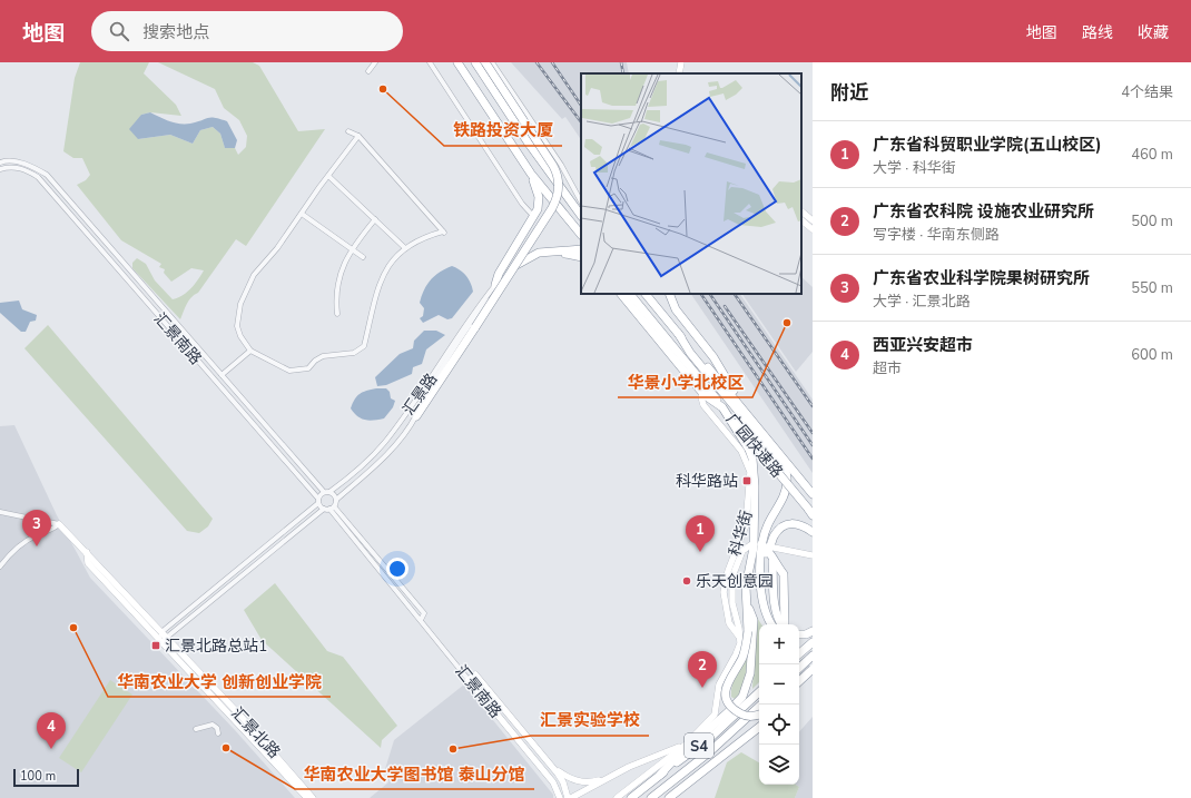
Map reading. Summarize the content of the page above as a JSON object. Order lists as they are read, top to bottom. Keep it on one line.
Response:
{"streets":{"highway":["广园快速路","S4"],"street":["汇景南路","汇景路","科华街","汇景北路"]},"crossings":[["汇景南路","汇景路"]],"places":{"other":["铁路投资大厦","华景小学北校区","乐天创意园","华南农业大学 创新创业学院","华南农业大学图书馆 泰山分馆","汇景实验学校"],"transit":["科华路站","汇景北路总站1"]},"scale_bar":"100 m","page":{"header":"地图","search":"搜索地点","nav":["地图","路线","收藏"],"heading":["附近","4个结果"],"list":[{"mark":"1","name":"广东省科贸职业学院(五山校区)","note":"大学 · 科华街","value":"460 m"},{"mark":"2","name":"广东省农科院 设施农业研究所","note":"写字楼 · 华南东侧路","value":"500 m"},{"mark":"3","name":"广东省农业科学院果树研究所","note":"大学 · 汇景北路","value":"550 m"},{"mark":"4","name":"西亚兴安超市","note":"超市","value":"600 m"}],"pins":["3","1","2","4"],"map_buttons":["+","−"],"scale":"100 m"}}
